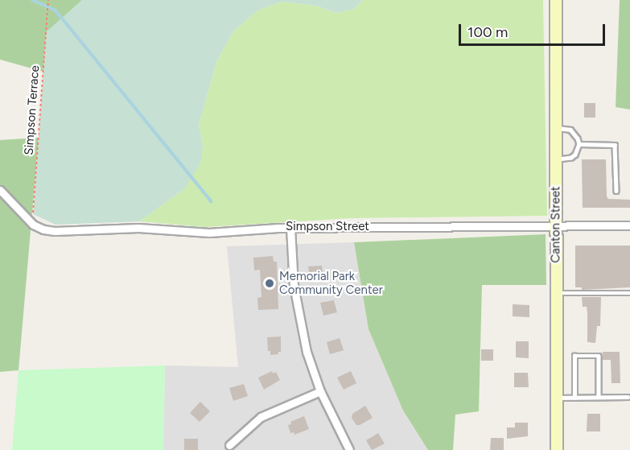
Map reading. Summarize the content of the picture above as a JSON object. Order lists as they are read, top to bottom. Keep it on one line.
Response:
{"streets":{"main road":["Canton Street"],"street":["Simpson Street"],"path":["Simpson Terrace"]},"crossings":[["Simpson Terrace","Simpson Street"],["Canton Street","Simpson Street"]],"places":["Memorial Park Community Center"],"scale_bar":"100 m"}
